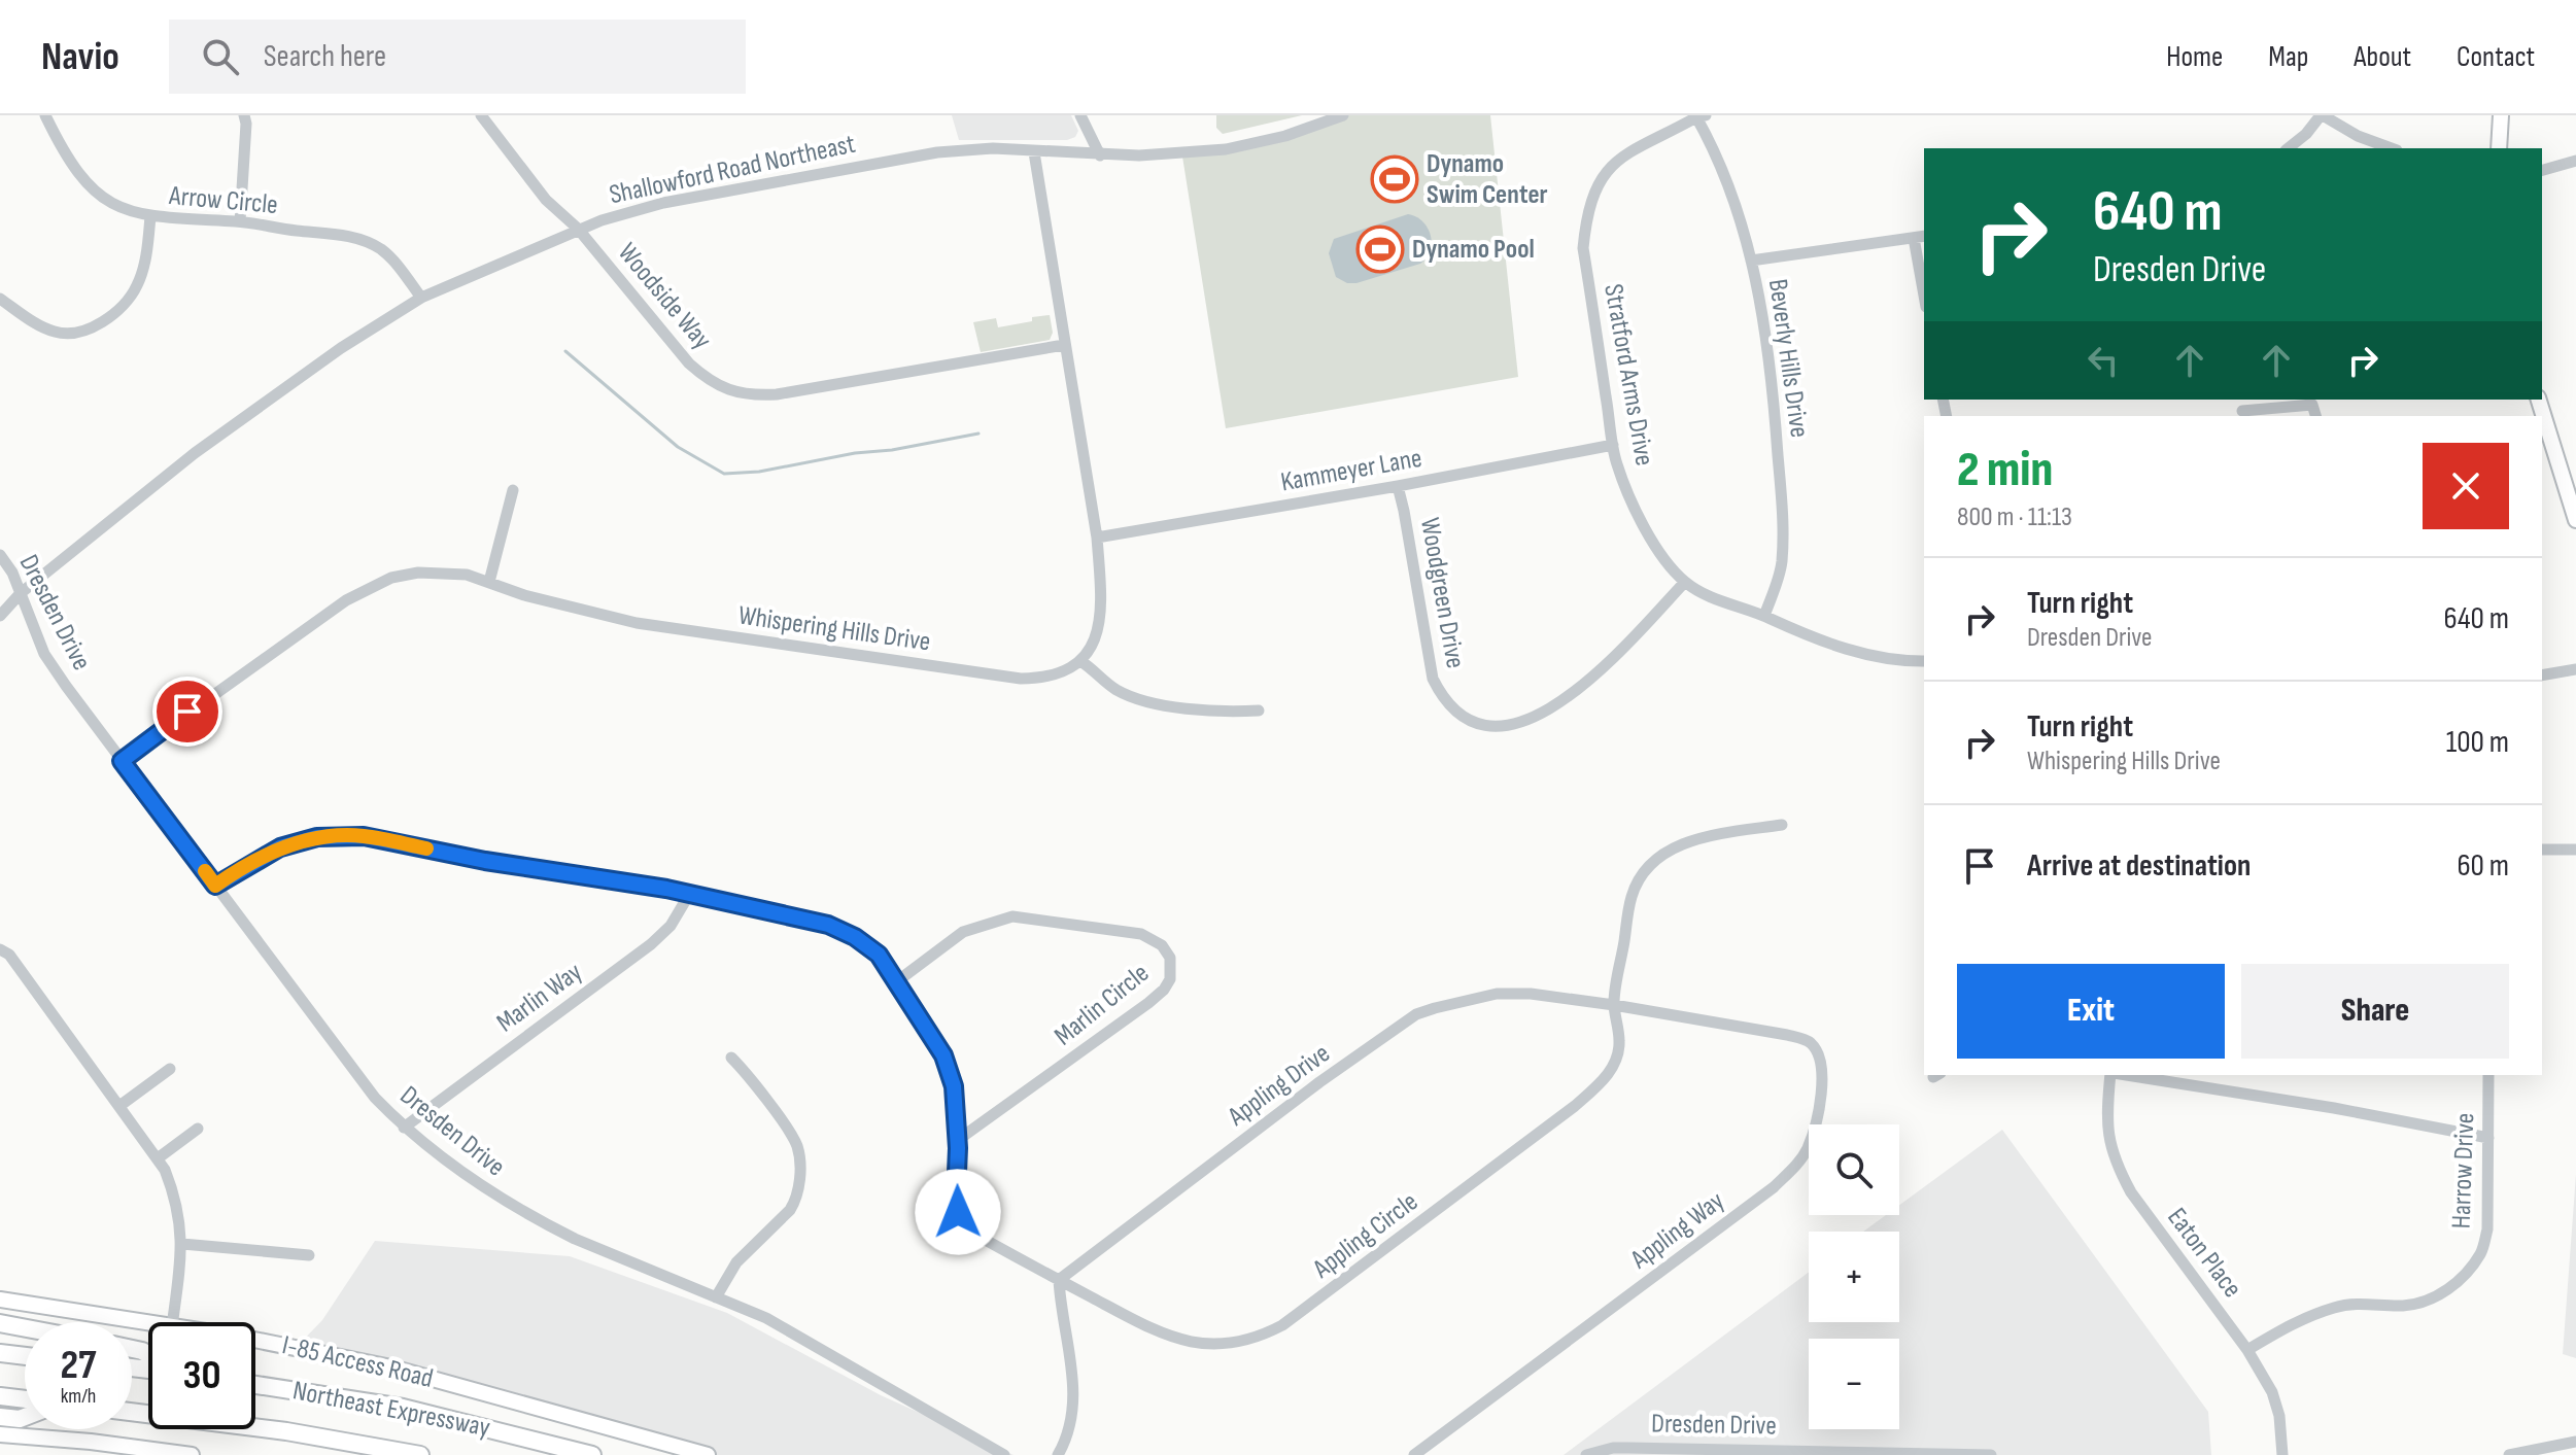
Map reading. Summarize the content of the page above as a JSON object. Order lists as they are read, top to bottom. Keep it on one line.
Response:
{"streets":{"highway":["Northeast Expressway"],"main road":["I-85 Access Road"],"street":["Shallowford Road Northeast","Arrow Circle","Woodside Way","Beverly Hills Drive","Stratford Arms Drive","Kammeyer Lane","Woodgreen Drive","Dresden Drive","Whispering Hills Drive","Marlin Way","Marlin Circle","Appling Drive","Harrow Drive","Appling Way","Appling Circle","Eaton Place"]},"crossings":[["Shallowford Road Northeast","Arrow Circle"],["Shallowford Road Northeast","Woodside Way"],["Shallowford Road Northeast","Dresden Drive"],["Beverly Hills Drive","Stratford Arms Drive"],["Stratford Arms Drive","Kammeyer Lane"],["Stratford Arms Drive","Woodgreen Drive"],["Kammeyer Lane","Woodgreen Drive"],["Dresden Drive","Whispering Hills Drive"],["Dresden Drive","Marlin Way"],["Dresden Drive","Appling Circle"],["Marlin Way","Appling Circle"],["Marlin Circle","Appling Circle"],["Appling Drive","Appling Way"],["Appling Drive","Appling Circle"],["Harrow Drive","Eaton Place"]],"places":{"sports":["Dynamo Swim Center","Dynamo Pool"]},"page":{"header":"Navio","search":"Search here","nav":["Home","Map","About","Contact"],"turn":["640 m","Dresden Drive"],"heading":["2 min","800 m · 11:13"],"list":[{"name":"Turn right","note":"Dresden Drive","value":"640 m"},{"name":"Turn right","note":"Whispering Hills Drive","value":"100 m"},{"name":"Arrive at destination","value":"60 m"}],"buttons":["Exit","Share"],"map_buttons":["+","−"],"speed":"27 km/h","limit":"30"}}
